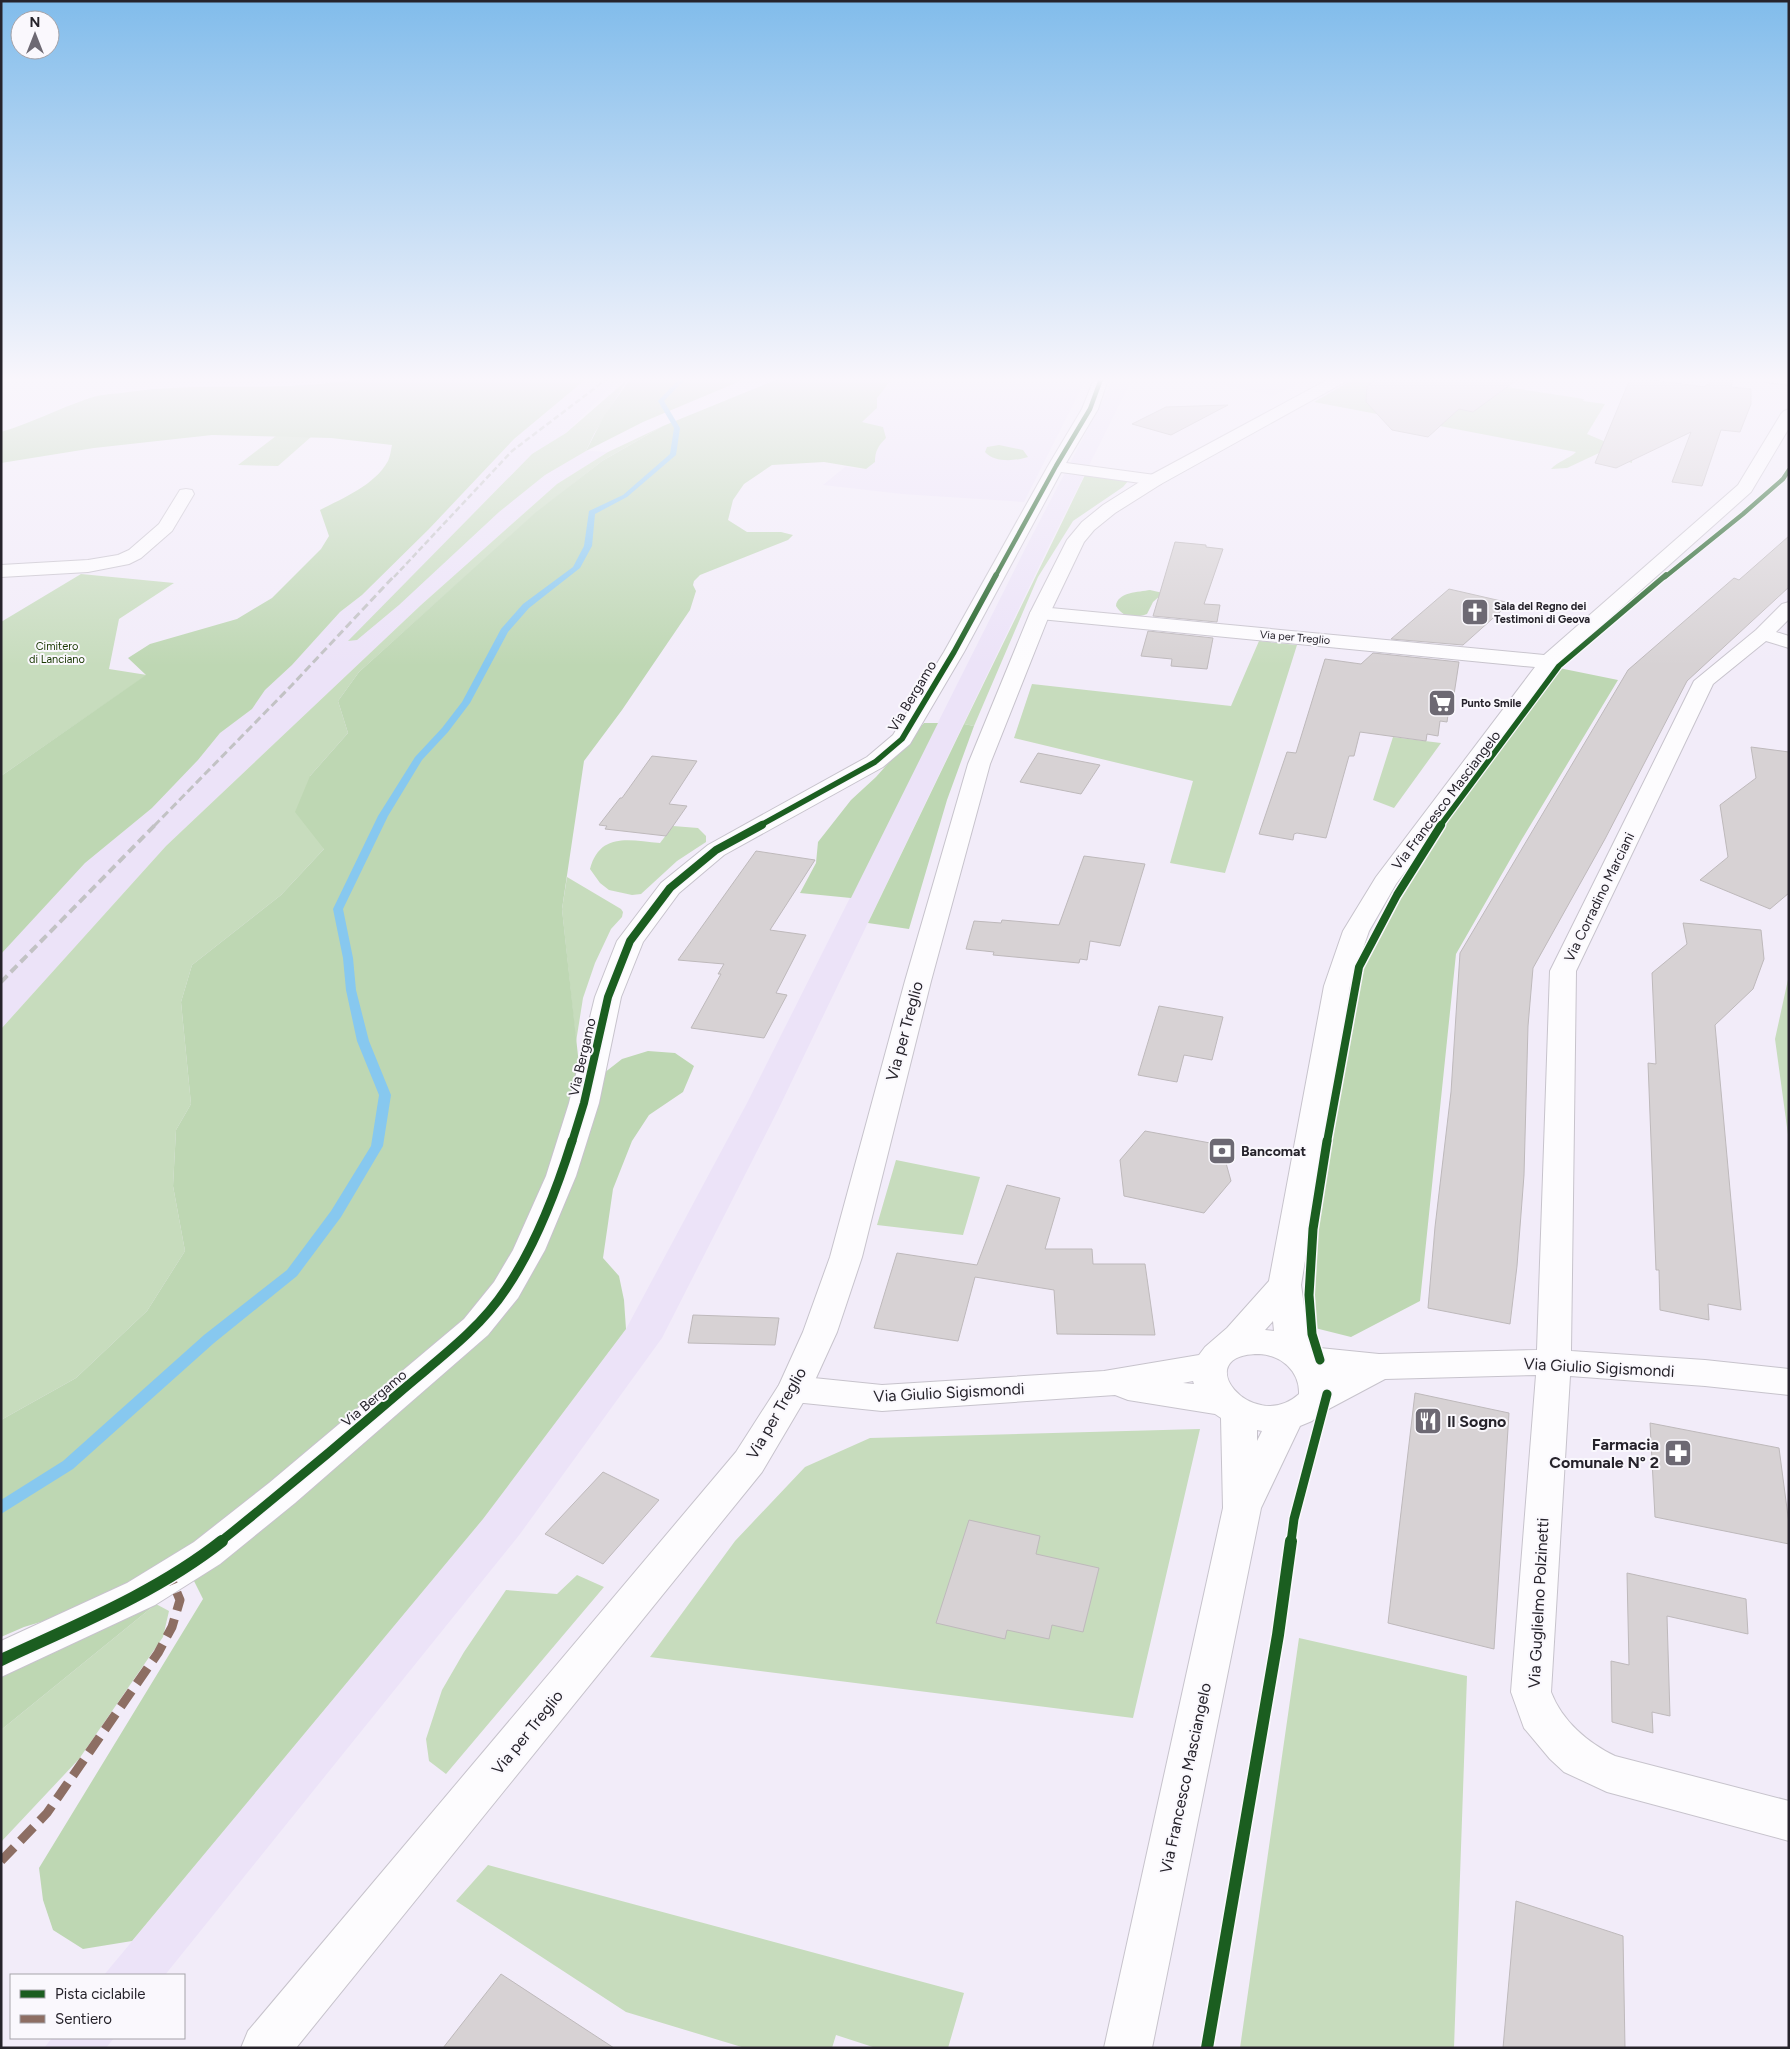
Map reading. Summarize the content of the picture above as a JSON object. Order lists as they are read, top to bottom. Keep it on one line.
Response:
{"streets":{"street":["Via per Treglio","Via Bergamo","Via Francesco Masciangelo","Via Corradino Marciani","Via Giulio Sigismondi","Via Guglielmo Polzinetti"]},"crossings":[["Via per Treglio","Via Francesco Masciangelo"],["Via per Treglio","Via Giulio Sigismondi"],["Via Francesco Masciangelo","Via Giulio Sigismondi"],["Via Corradino Marciani","Via Giulio Sigismondi"],["Via Corradino Marciani","Via Guglielmo Polzinetti"],["Via Giulio Sigismondi","Via Guglielmo Polzinetti"]],"parks":["Cimitero di Lanciano"],"places":{"church":["Sala del Regno dei Testimoni di Geova"],"supermarket":["Punto Smile"],"bank":["Bancomat"],"restaurant":["Il Sogno"],"pharmacy":["Farmacia Comunale N° 2"]},"legend":["Pista ciclabile","Sentiero"],"north":"top"}
